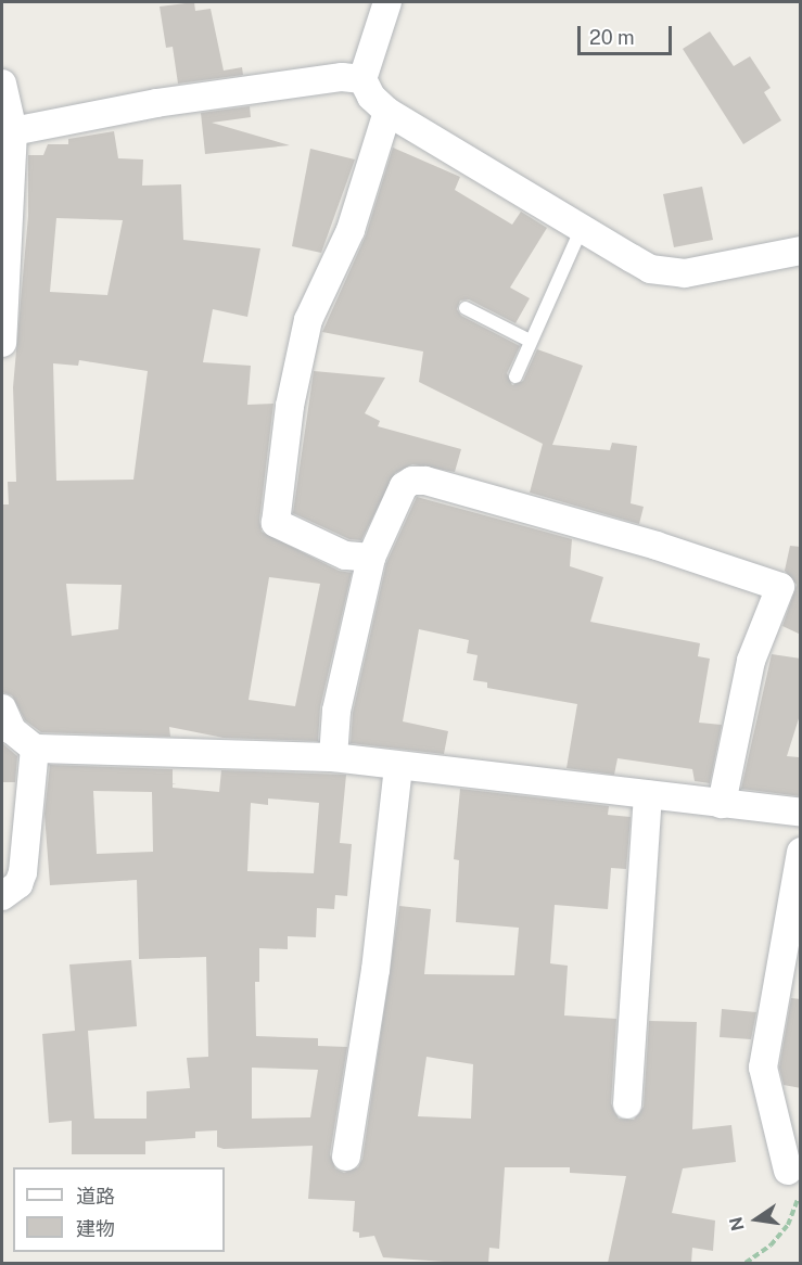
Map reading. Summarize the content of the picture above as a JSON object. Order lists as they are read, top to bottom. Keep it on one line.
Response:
{"legend":["道路","建物"],"scale_bar":"20 m","north":"left"}
